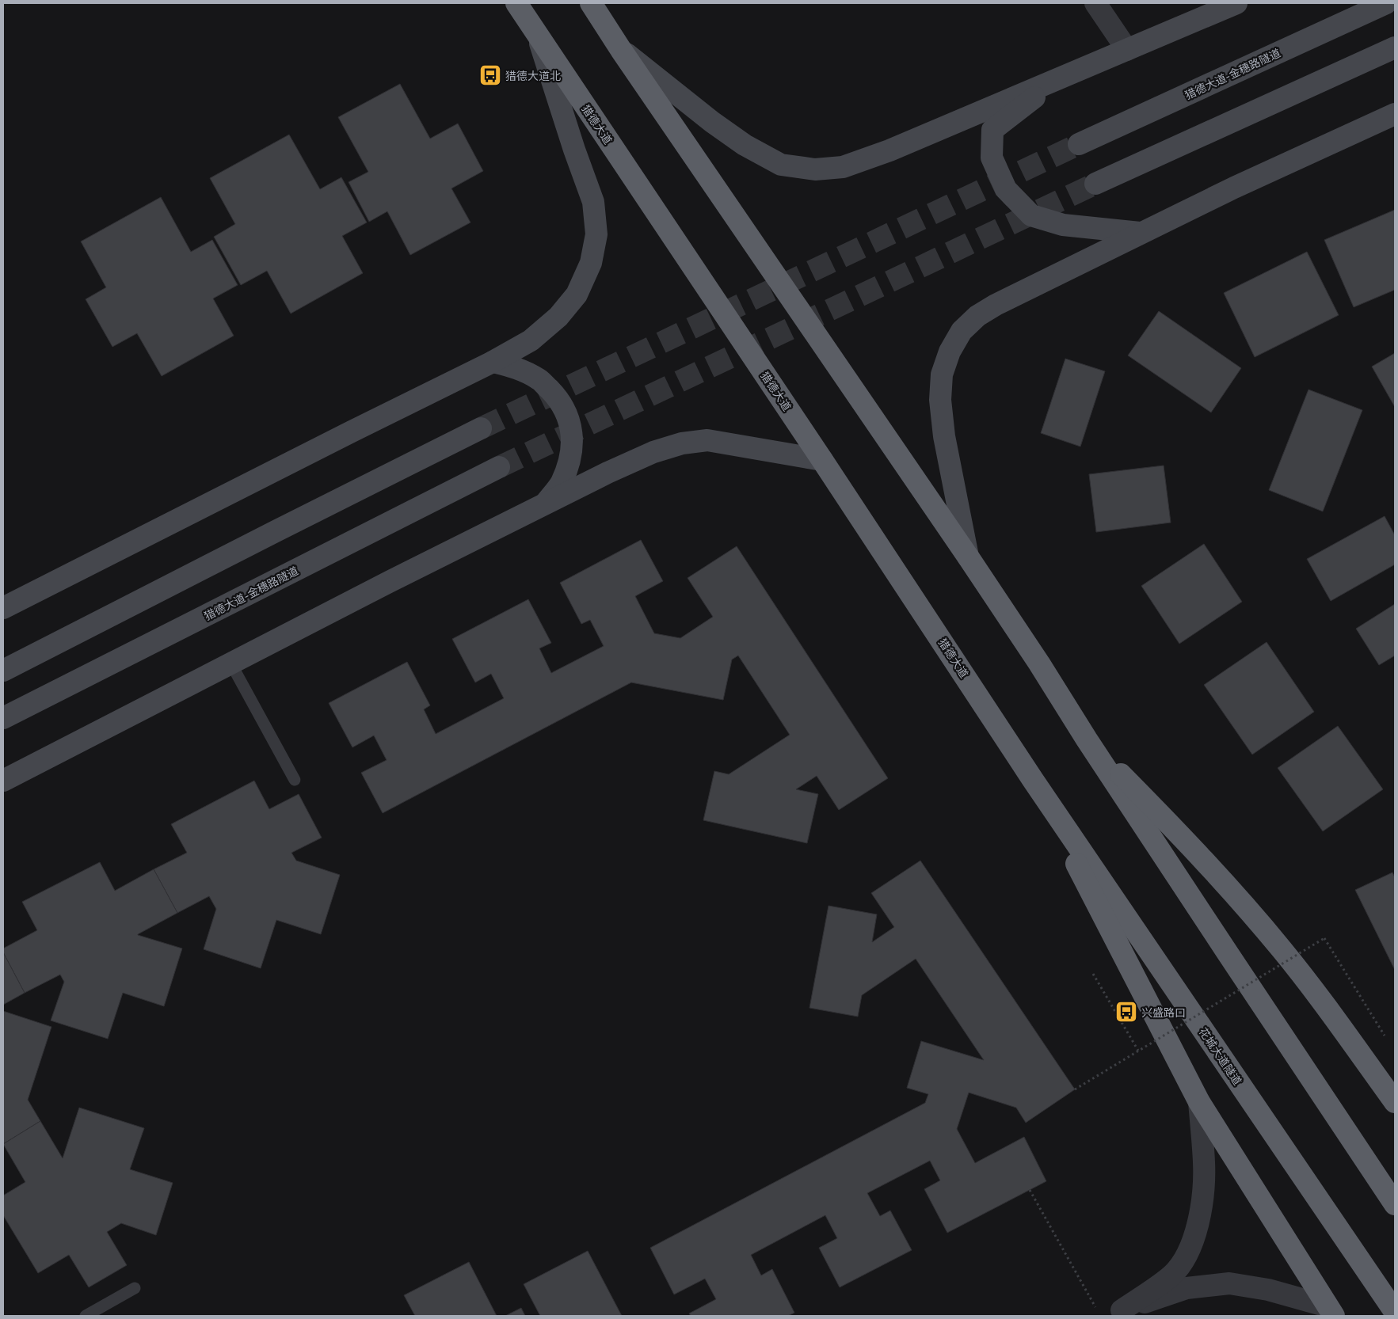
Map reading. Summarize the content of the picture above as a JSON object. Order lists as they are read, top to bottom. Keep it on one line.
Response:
{"streets":{"highway":["猎德大道","花城大道隧道"],"main road":["猎德大道-金穗路隧道"]},"crossings":[["猎德大道","花城大道隧道"]],"places":{"bus stop":["猎德大道北","兴盛路口"]}}
